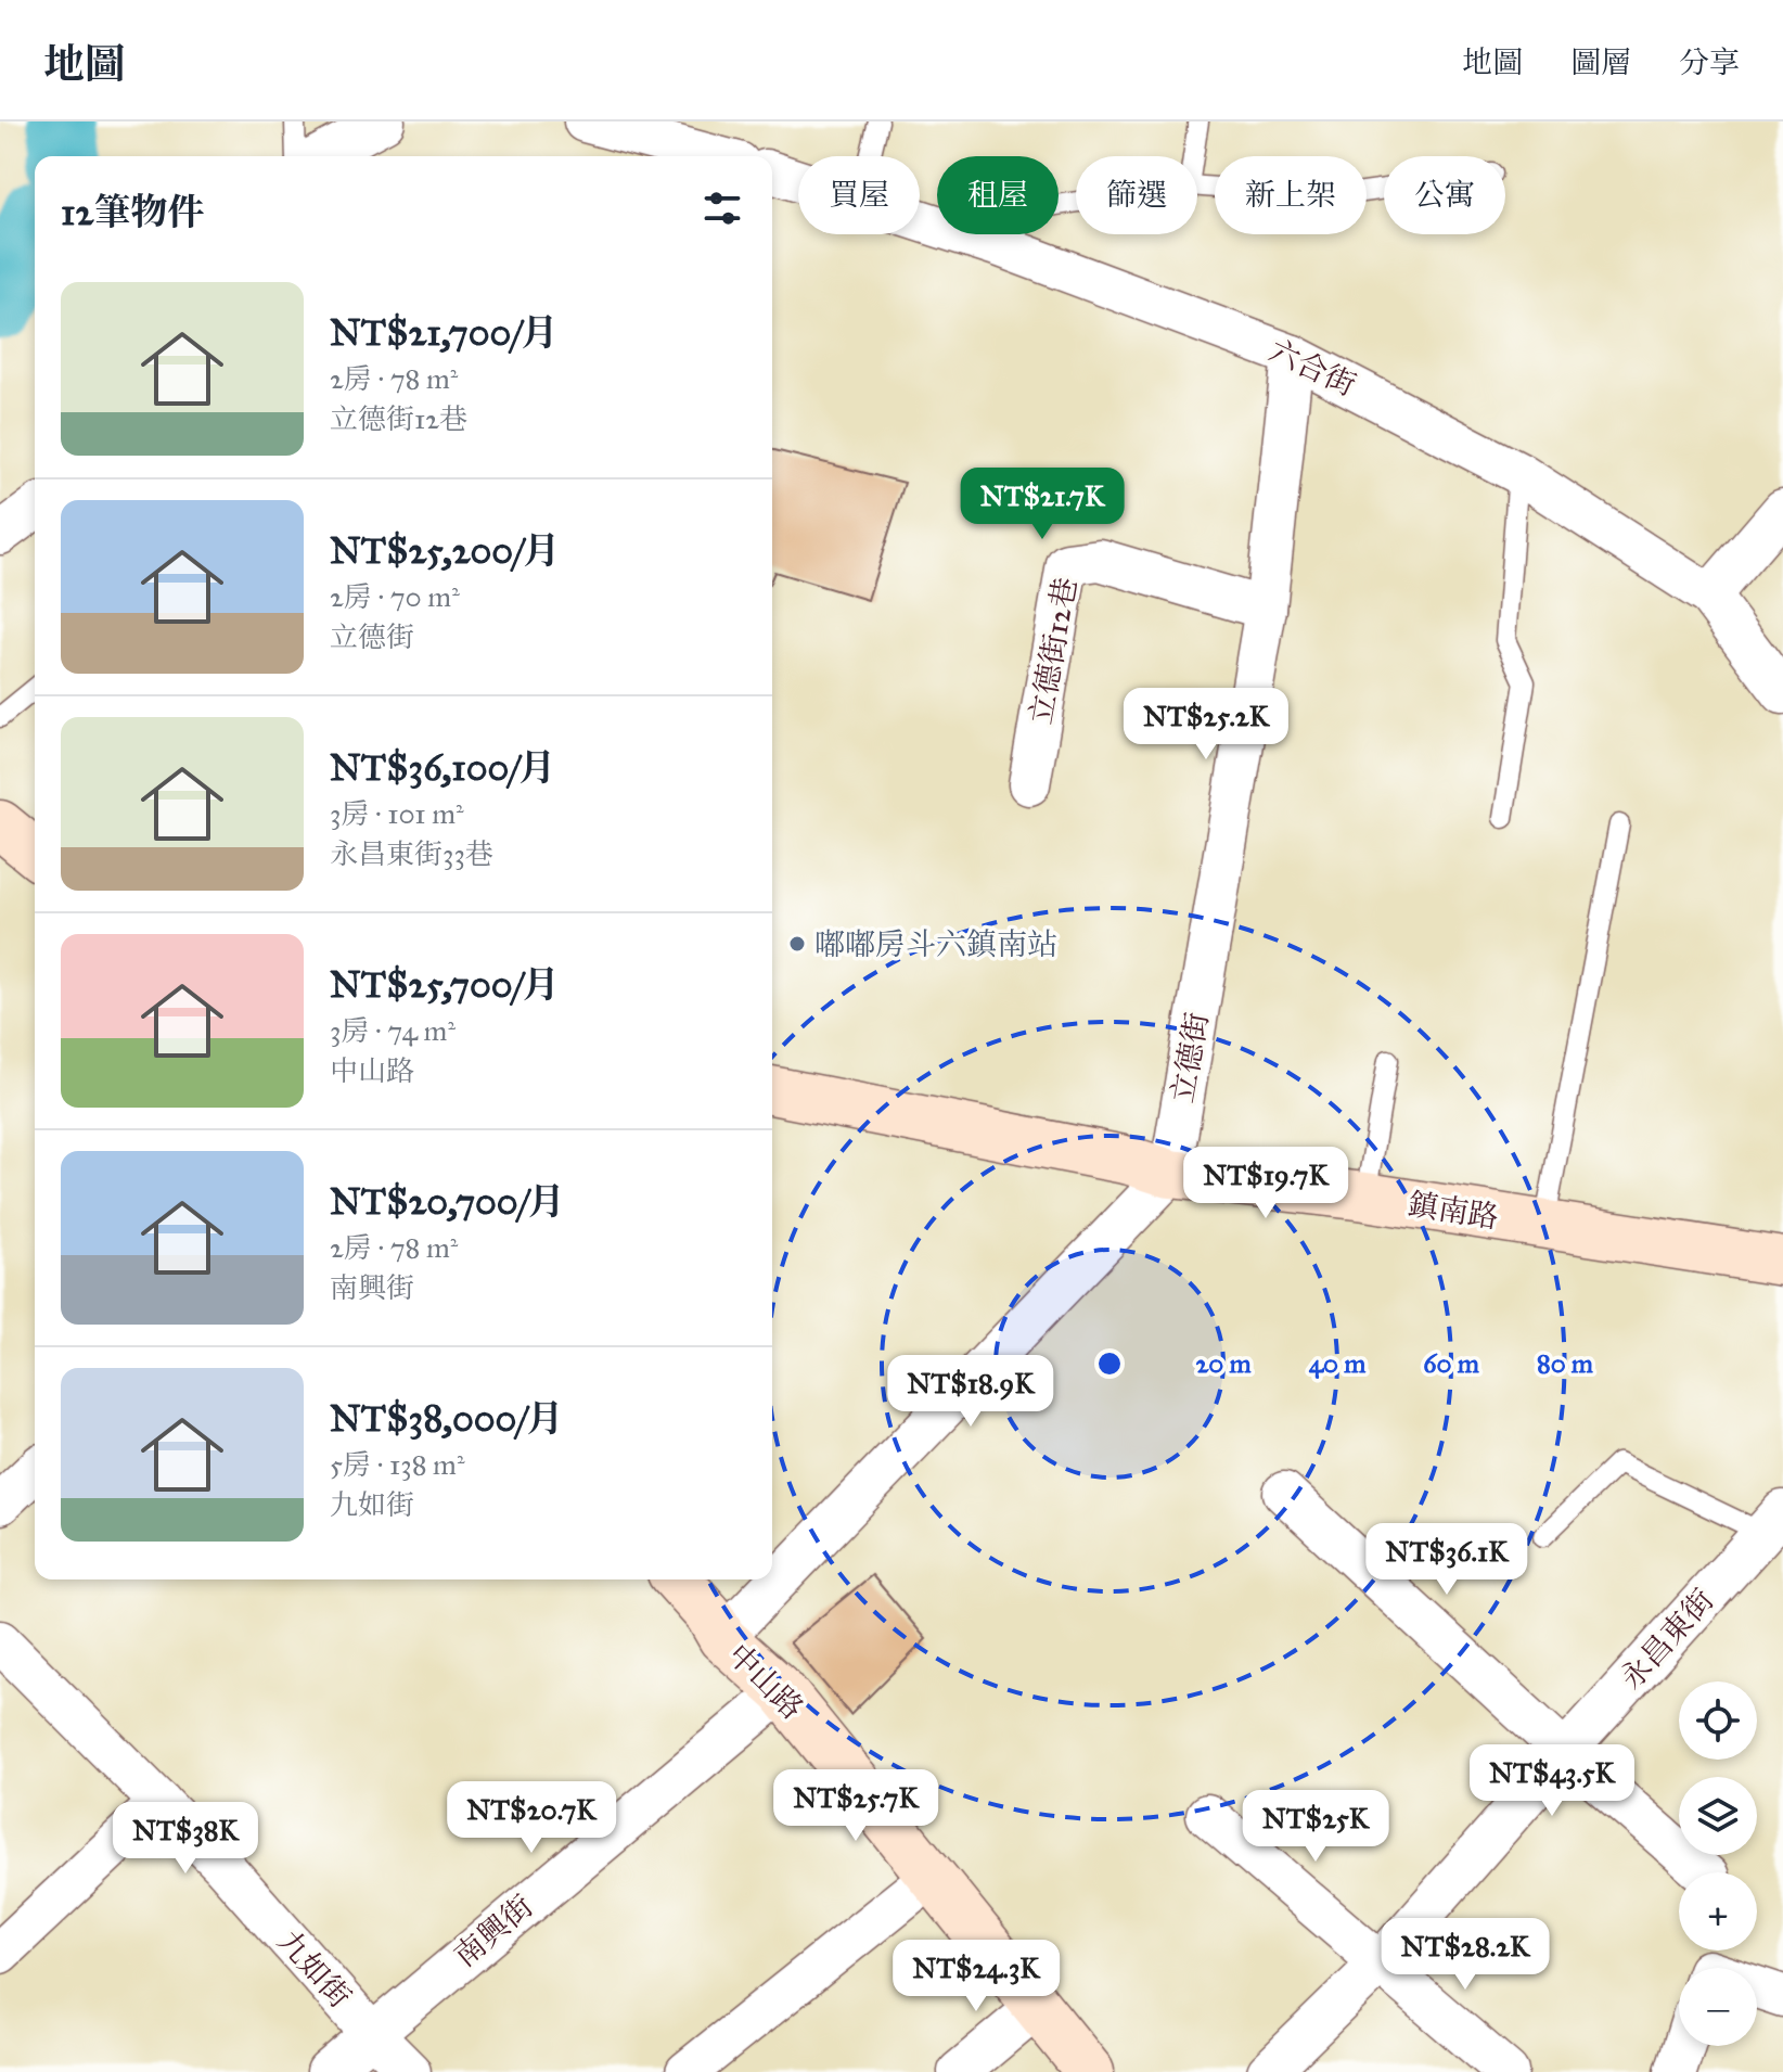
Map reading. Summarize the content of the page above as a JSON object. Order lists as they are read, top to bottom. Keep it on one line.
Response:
{"streets":{"street":["六合街","立德街12巷","立德街","鎮南路","永昌東街","中山路","南興街","九如街"]},"crossings":[["六合街","立德街"],["立德街12巷","立德街"],["立德街","鎮南路"],["中山路","南興街"],["南興街","九如街"]],"places":["嘟嘟房斗六鎮南站"],"page":{"header":"地圖","nav":["地圖","圖層","分享"],"chip":["買屋","租屋","篩選","新上架","公寓"],"heading":"12筆物件","list":[{"name":"NT$21,700/月","note":"2房 · 78 m² · 立德街12巷"},{"name":"NT$25,200/月","note":"2房 · 70 m² · 立德街"},{"name":"NT$36,100/月","note":"3房 · 101 m² · 永昌東街33巷"},{"name":"NT$25,700/月","note":"3房 · 74 m² · 中山路"},{"name":"NT$20,700/月","note":"2房 · 78 m² · 南興街"},{"name":"NT$38,000/月","note":"5房 · 138 m² · 九如街"}],"price":["NT$21.7K","NT$25.2K","NT$19.7K","NT$18.9K","NT$36.1K","NT$43.5K","NT$25.7K","NT$20.7K","NT$25K","NT$38K","NT$28.2K","NT$24.3K"],"map_buttons":["+","−"]},"rings":["20 m","40 m","60 m","80 m"]}
